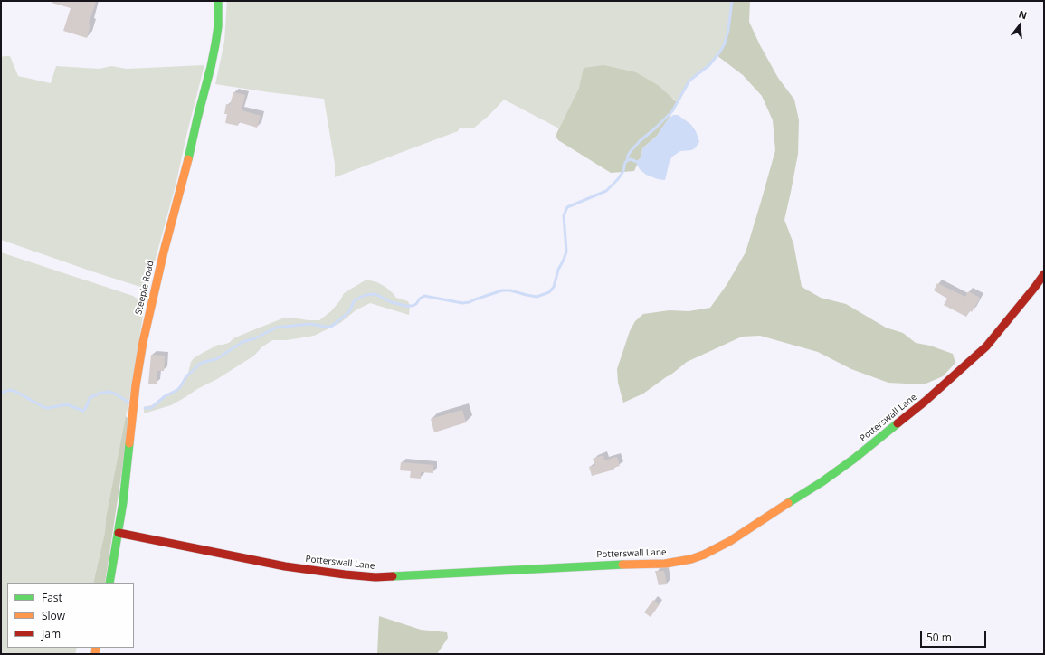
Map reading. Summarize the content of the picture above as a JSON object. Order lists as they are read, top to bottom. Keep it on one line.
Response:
{"streets":{"street":["Steeple Road","Potterswall Lane"]},"crossings":[["Steeple Road","Potterswall Lane"]],"legend":["Fast","Slow","Jam"],"scale_bar":"50 m","north":"top"}
